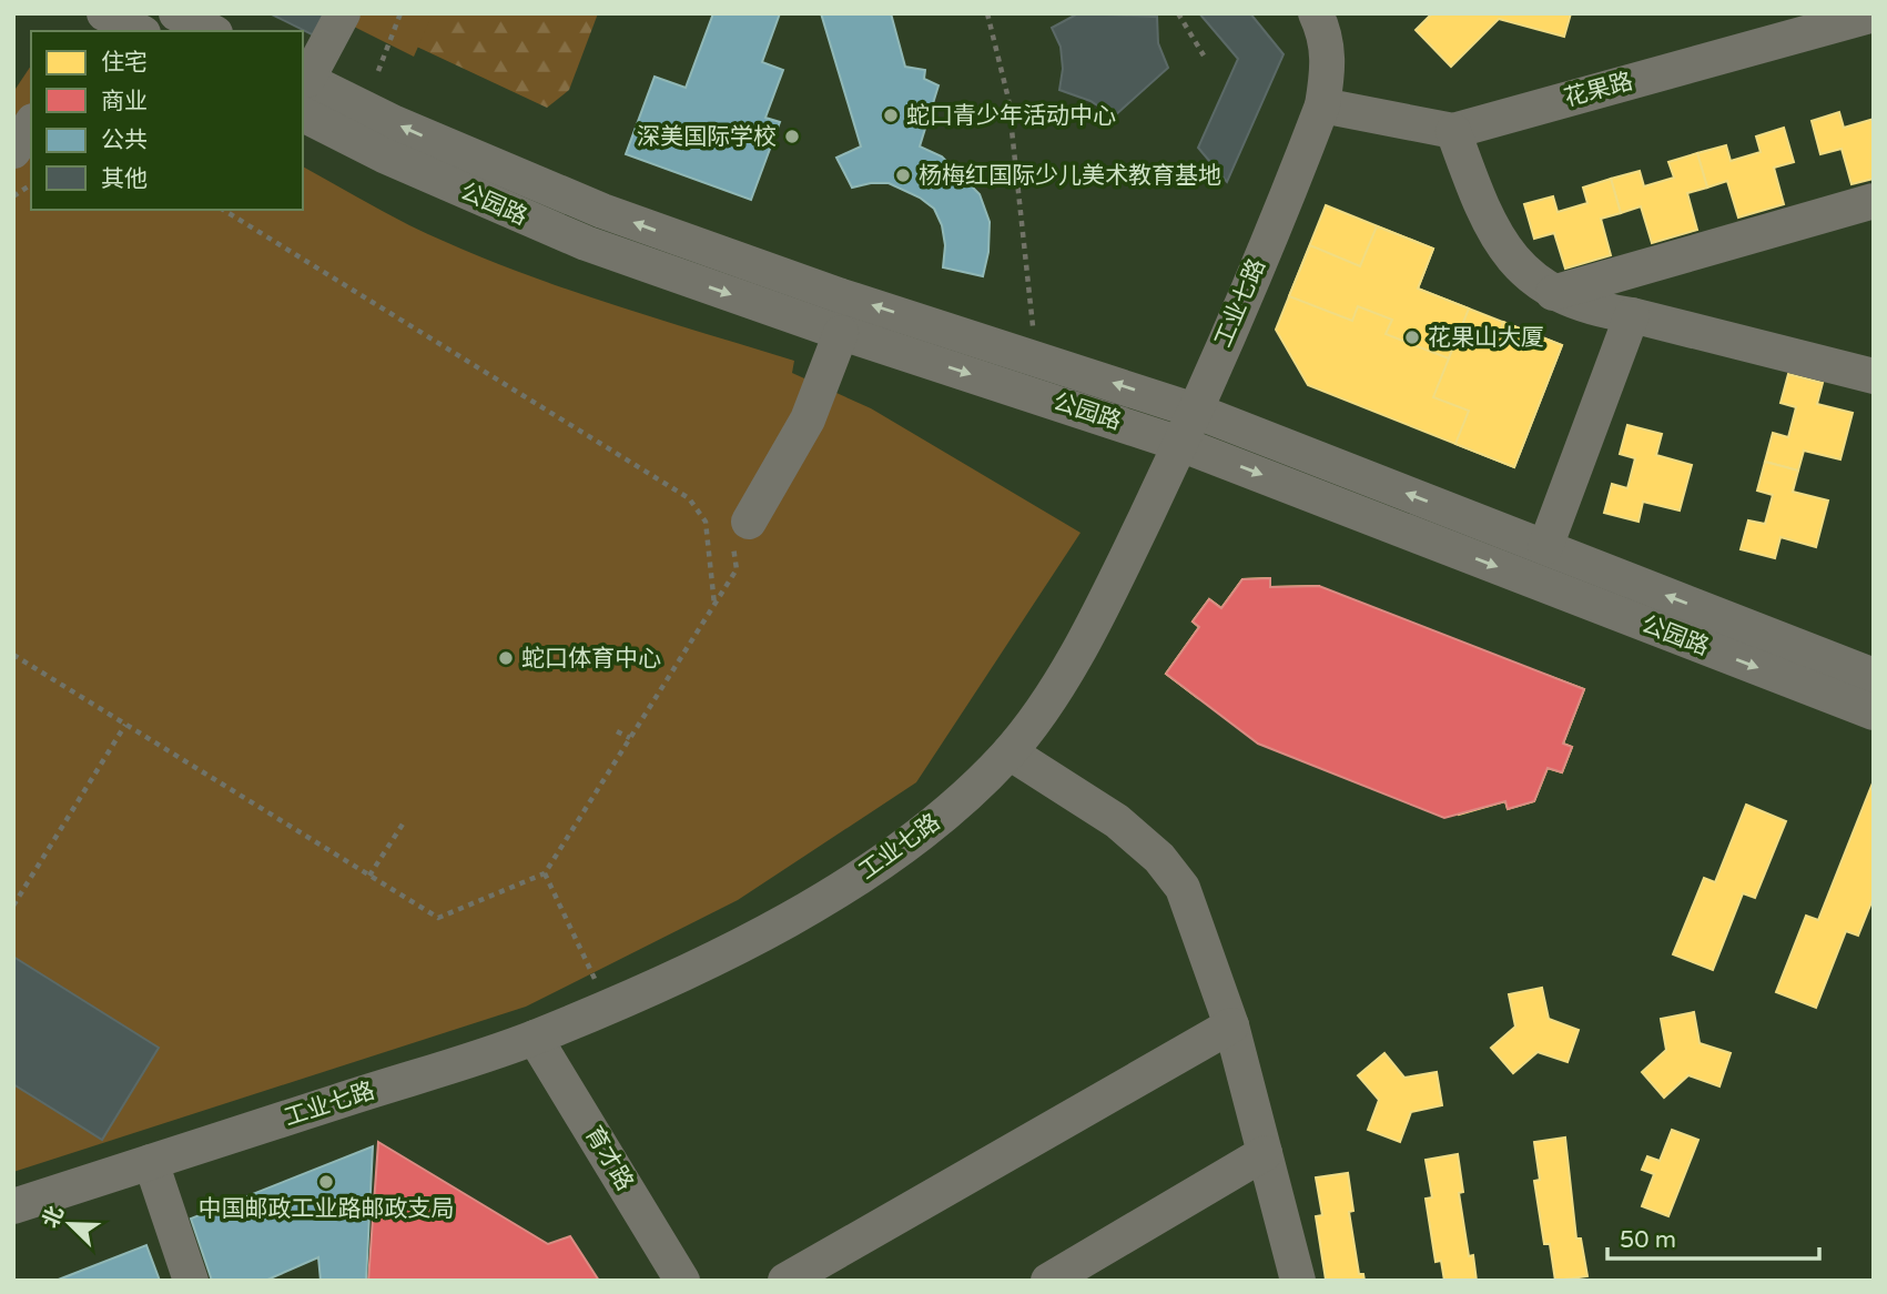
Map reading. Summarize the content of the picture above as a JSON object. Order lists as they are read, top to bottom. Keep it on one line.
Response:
{"streets":{"street":["花果路","公园路","工业七路","育才路"]},"crossings":[["花果路","工业七路"],["公园路","工业七路"],["工业七路","育才路"]],"places":["蛇口青少年活动中心","深美国际学校","杨梅红国际少儿美术教育基地","花果山大厦","蛇口体育中心","中国邮政工业路邮政支局"],"legend":["住宅","商业","公共","其他"],"scale_bar":"50 m","north":"top left"}
